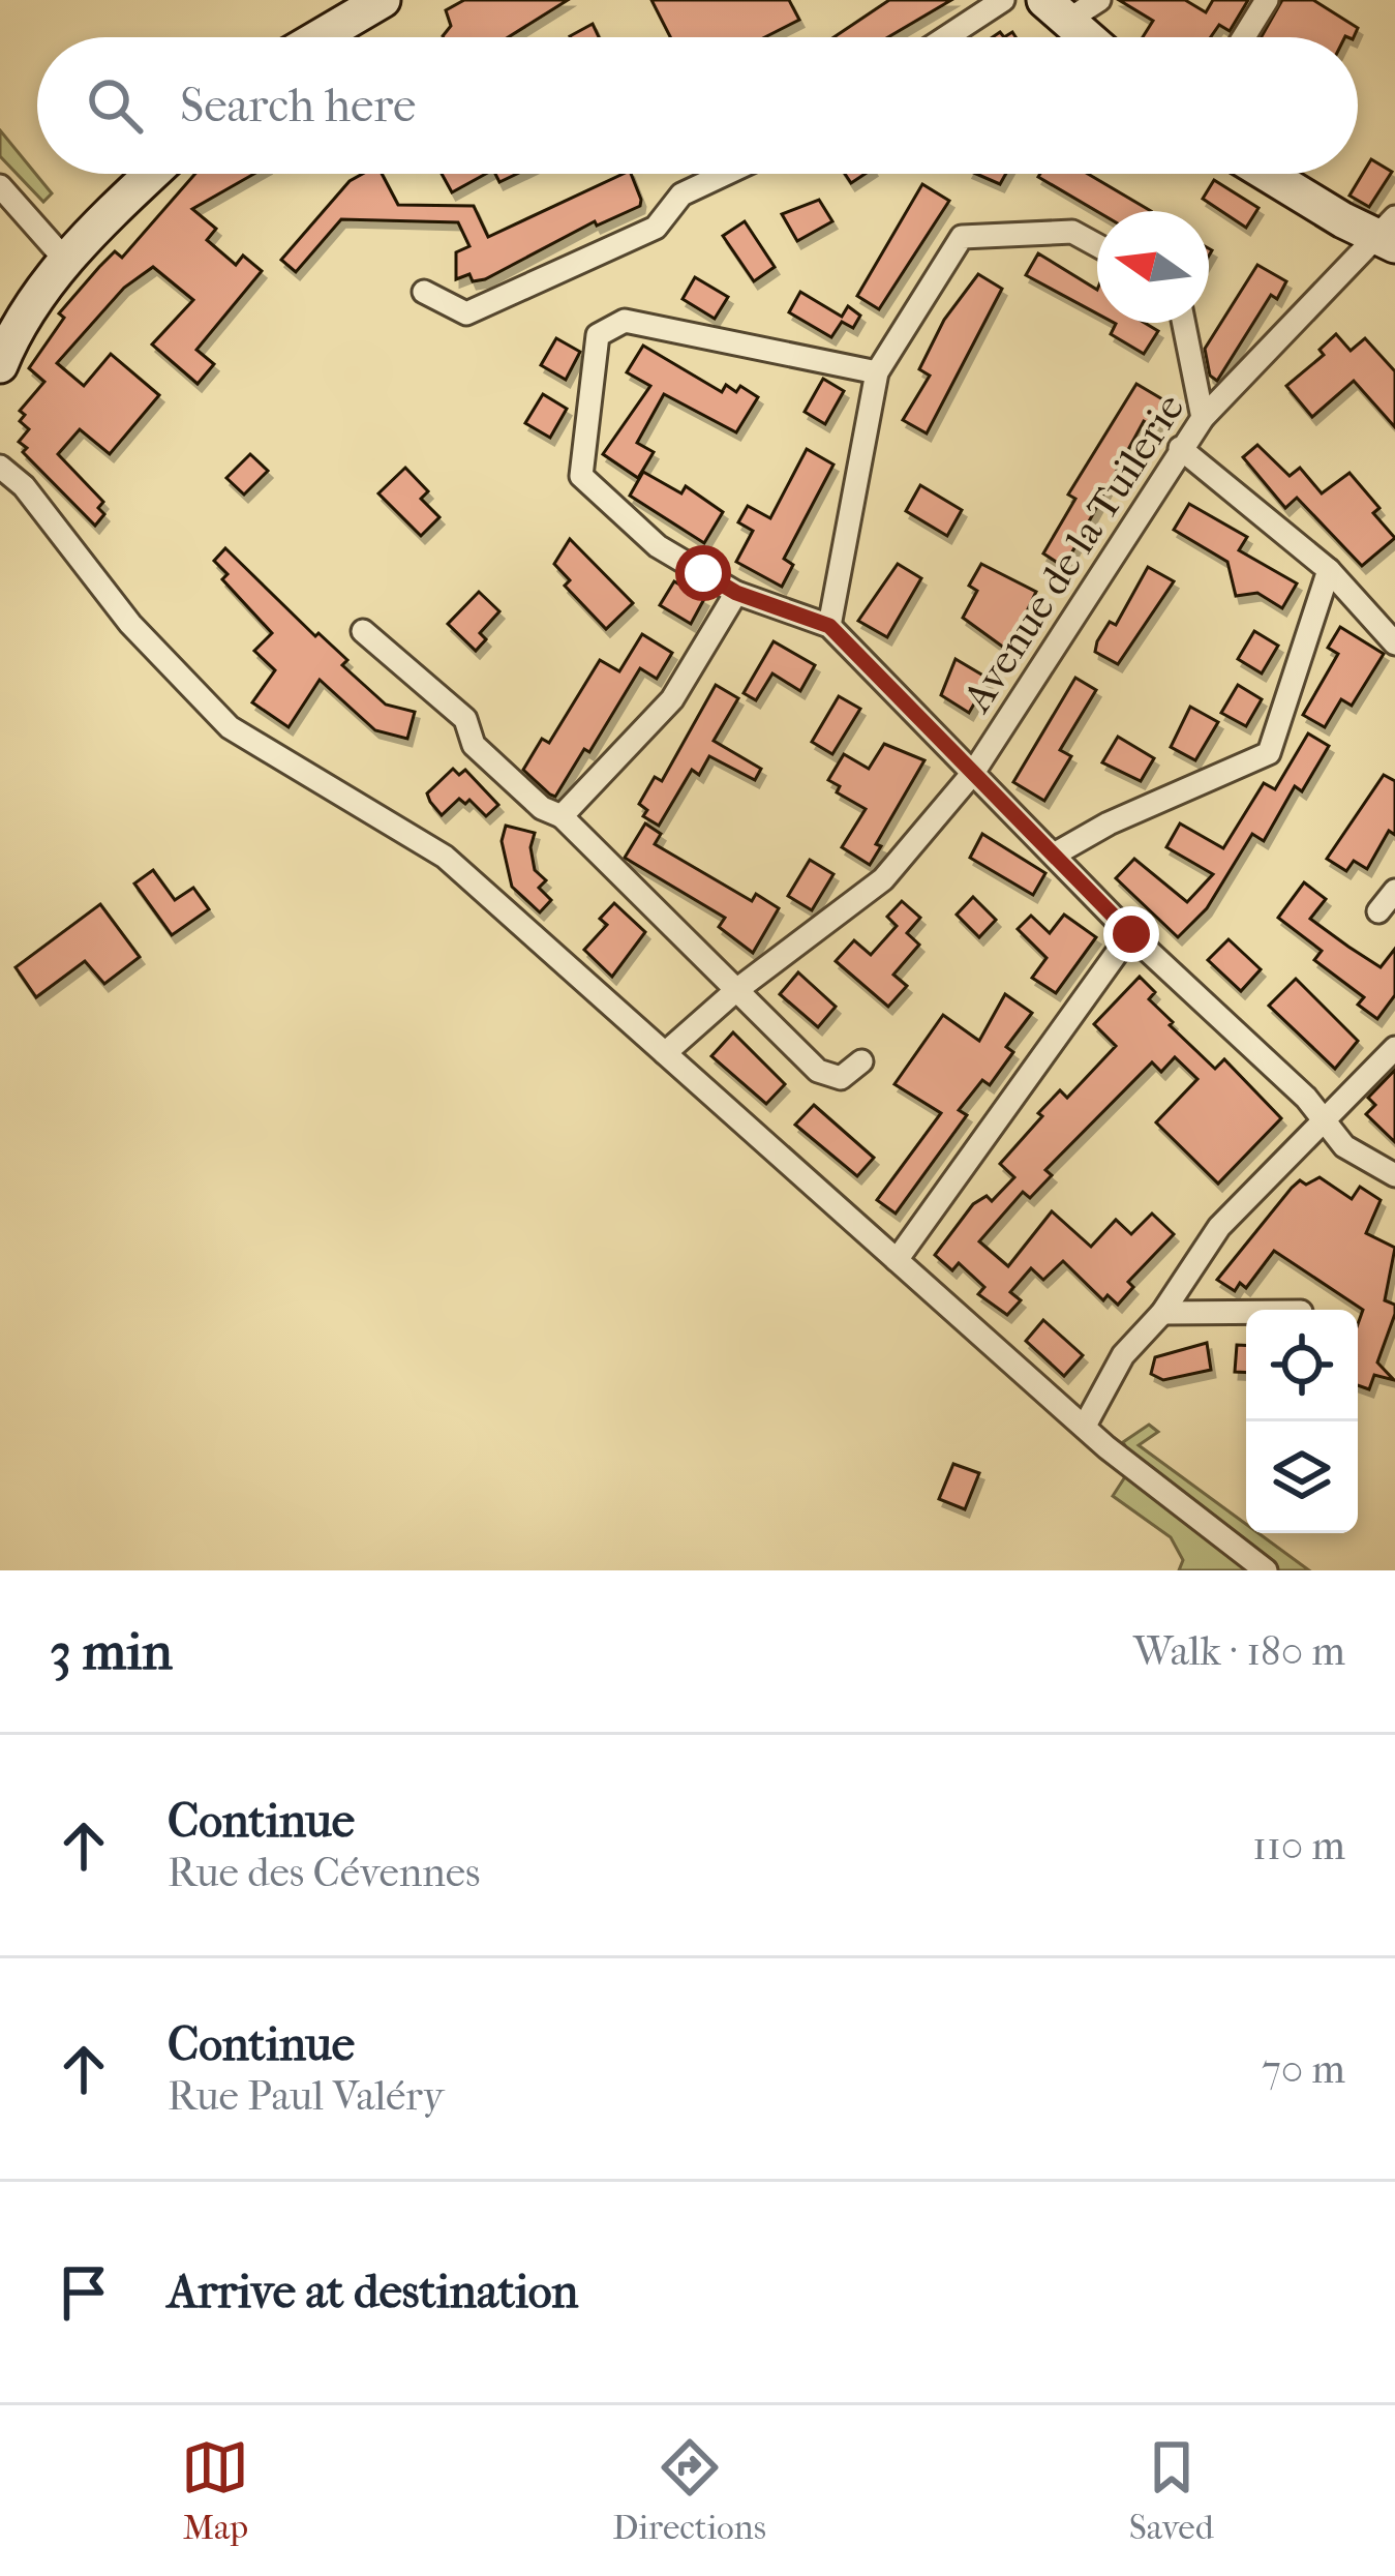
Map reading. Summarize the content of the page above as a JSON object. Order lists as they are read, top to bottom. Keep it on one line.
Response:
{"streets":{"street":["Avenue de la Tuilerie"]},"north":"left","page":{"search":"Search here","heading":["3 min","Walk · 180 m"],"list":[["Continue","Rue des Cévennes","110 m"],["Continue","Rue Paul Valéry","70 m"],"Arrive at destination"],"nav":["Map","Directions","Saved"]}}
